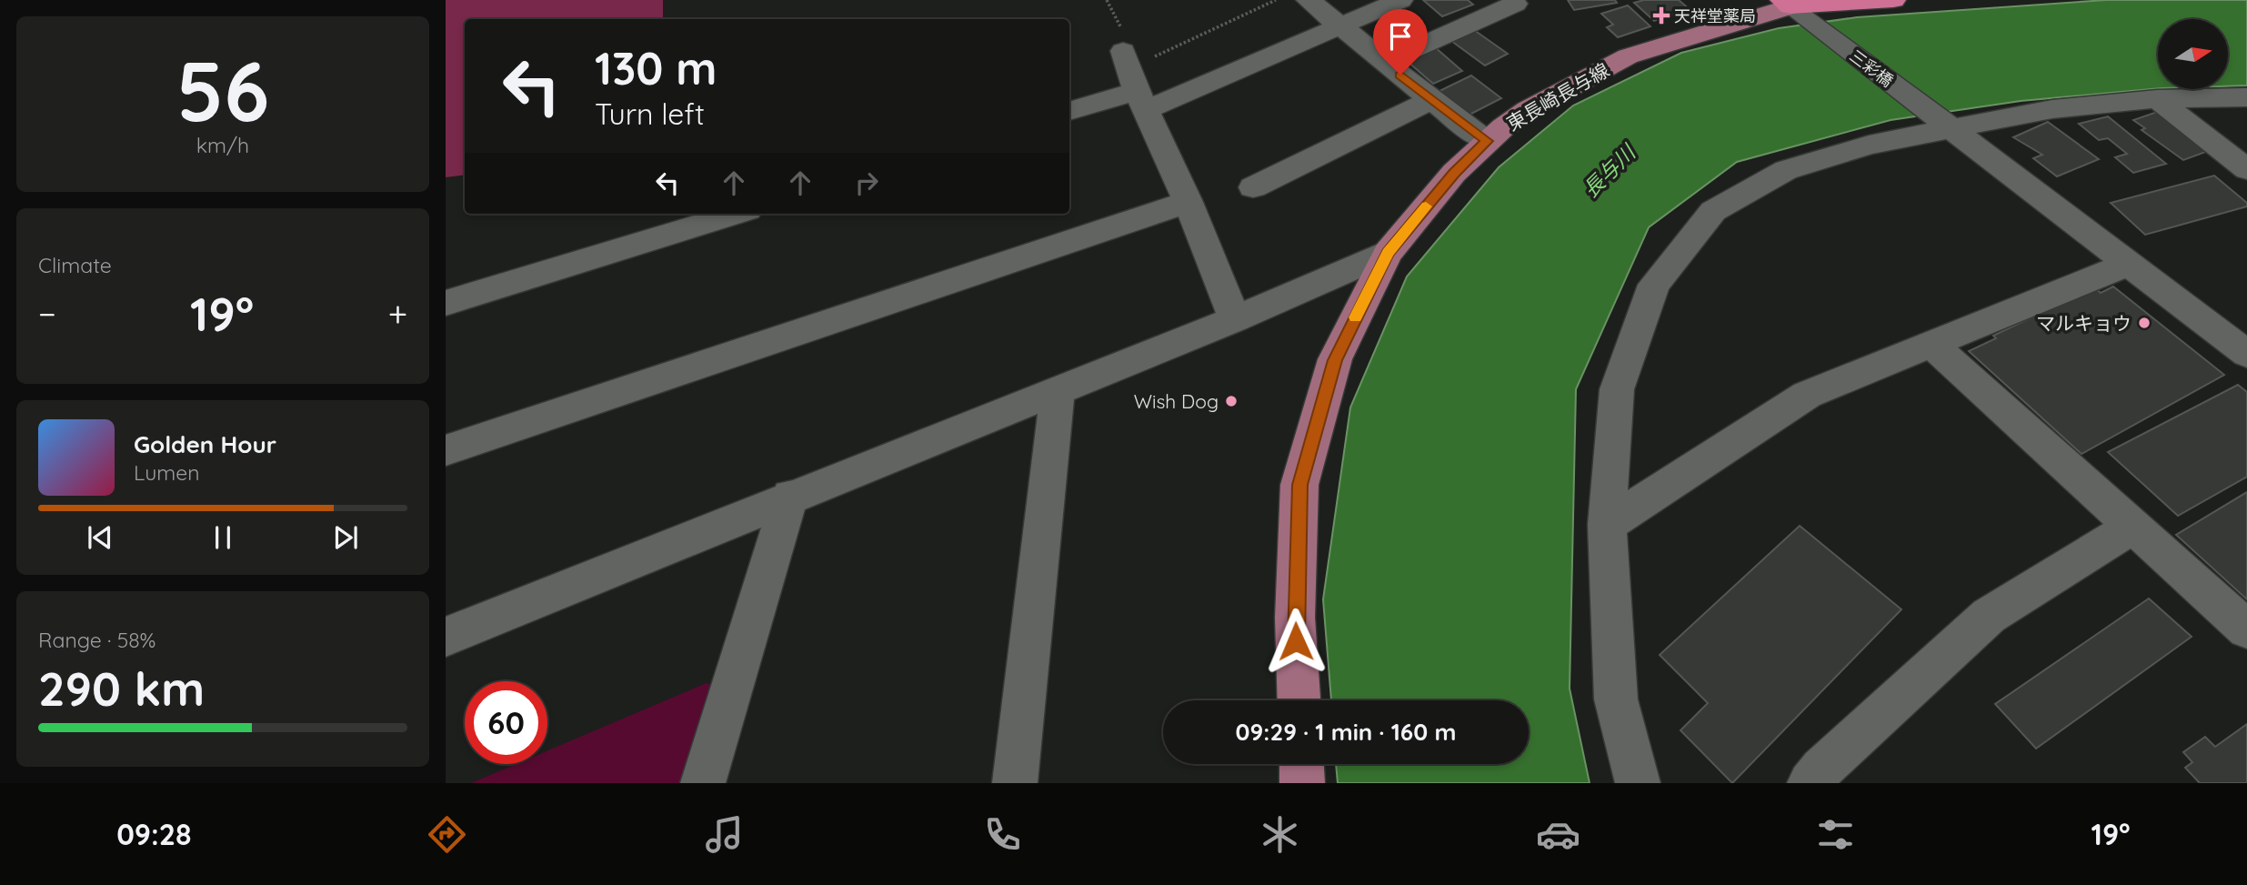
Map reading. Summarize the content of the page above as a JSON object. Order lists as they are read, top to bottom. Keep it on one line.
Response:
{"streets":{"main road":["東長崎長与線"],"street":["三彩橋"]},"crossings":[["三彩橋","東長崎長与線"]],"water":["長与川"],"places":{"health":["天祥堂薬局"],"other":["マルキョウ","Wish Dog"]},"north":"right","page":{"tile":[["56","km/h"],"Climate",["Range · 58%","290 km"]],"turn":["130 m","Turn left"],"heat":["−","19°","+"],"song":["Golden Hour","Lumen"],"limit":"60","trip":"09:29 · 1 min · 160 m","tabs":["09:28","19°"]}}
